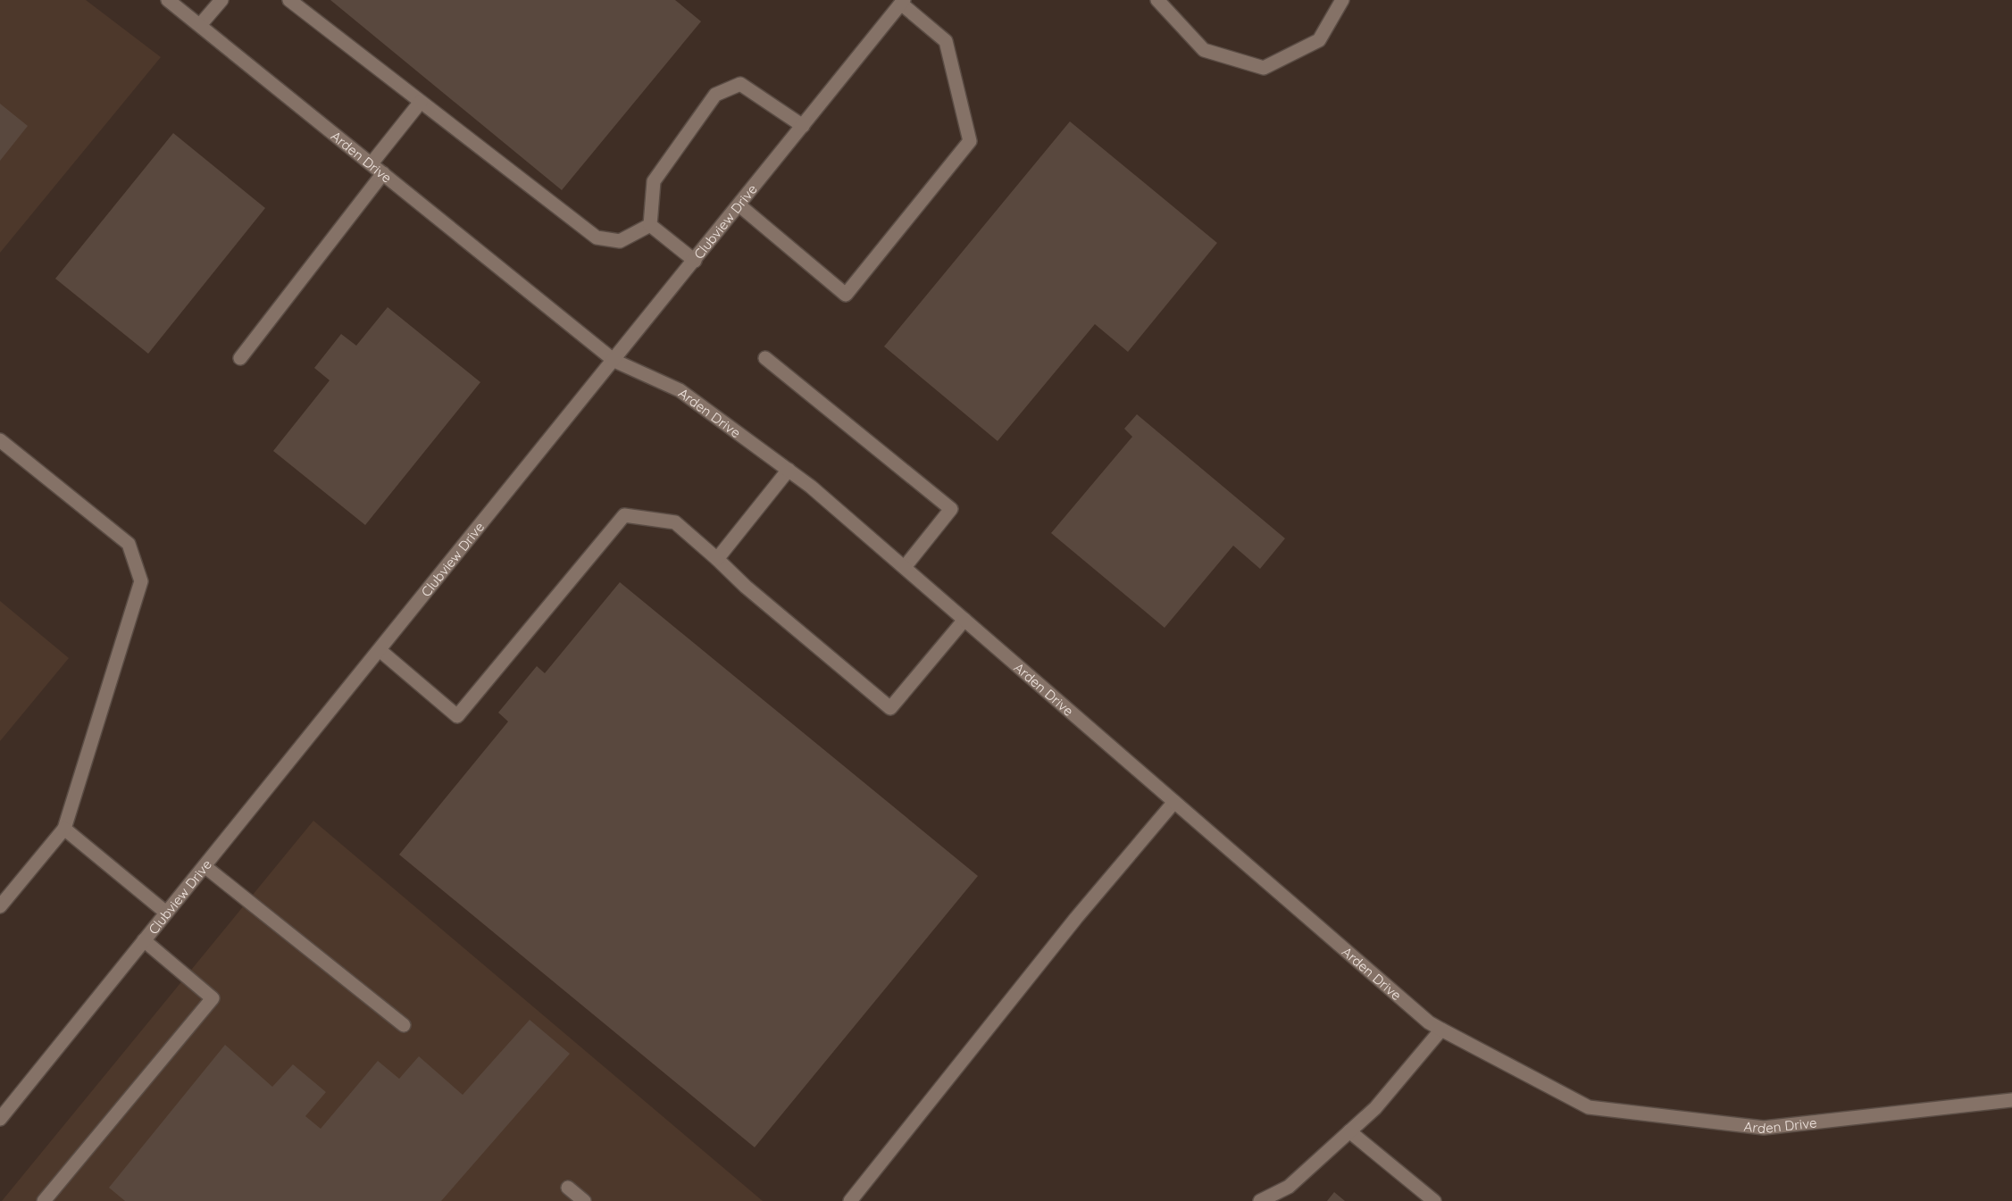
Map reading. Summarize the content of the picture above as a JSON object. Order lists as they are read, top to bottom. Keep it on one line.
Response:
{"streets":{"street":["Arden Drive","Clubview Drive"]},"crossings":[["Arden Drive","Clubview Drive"]]}
